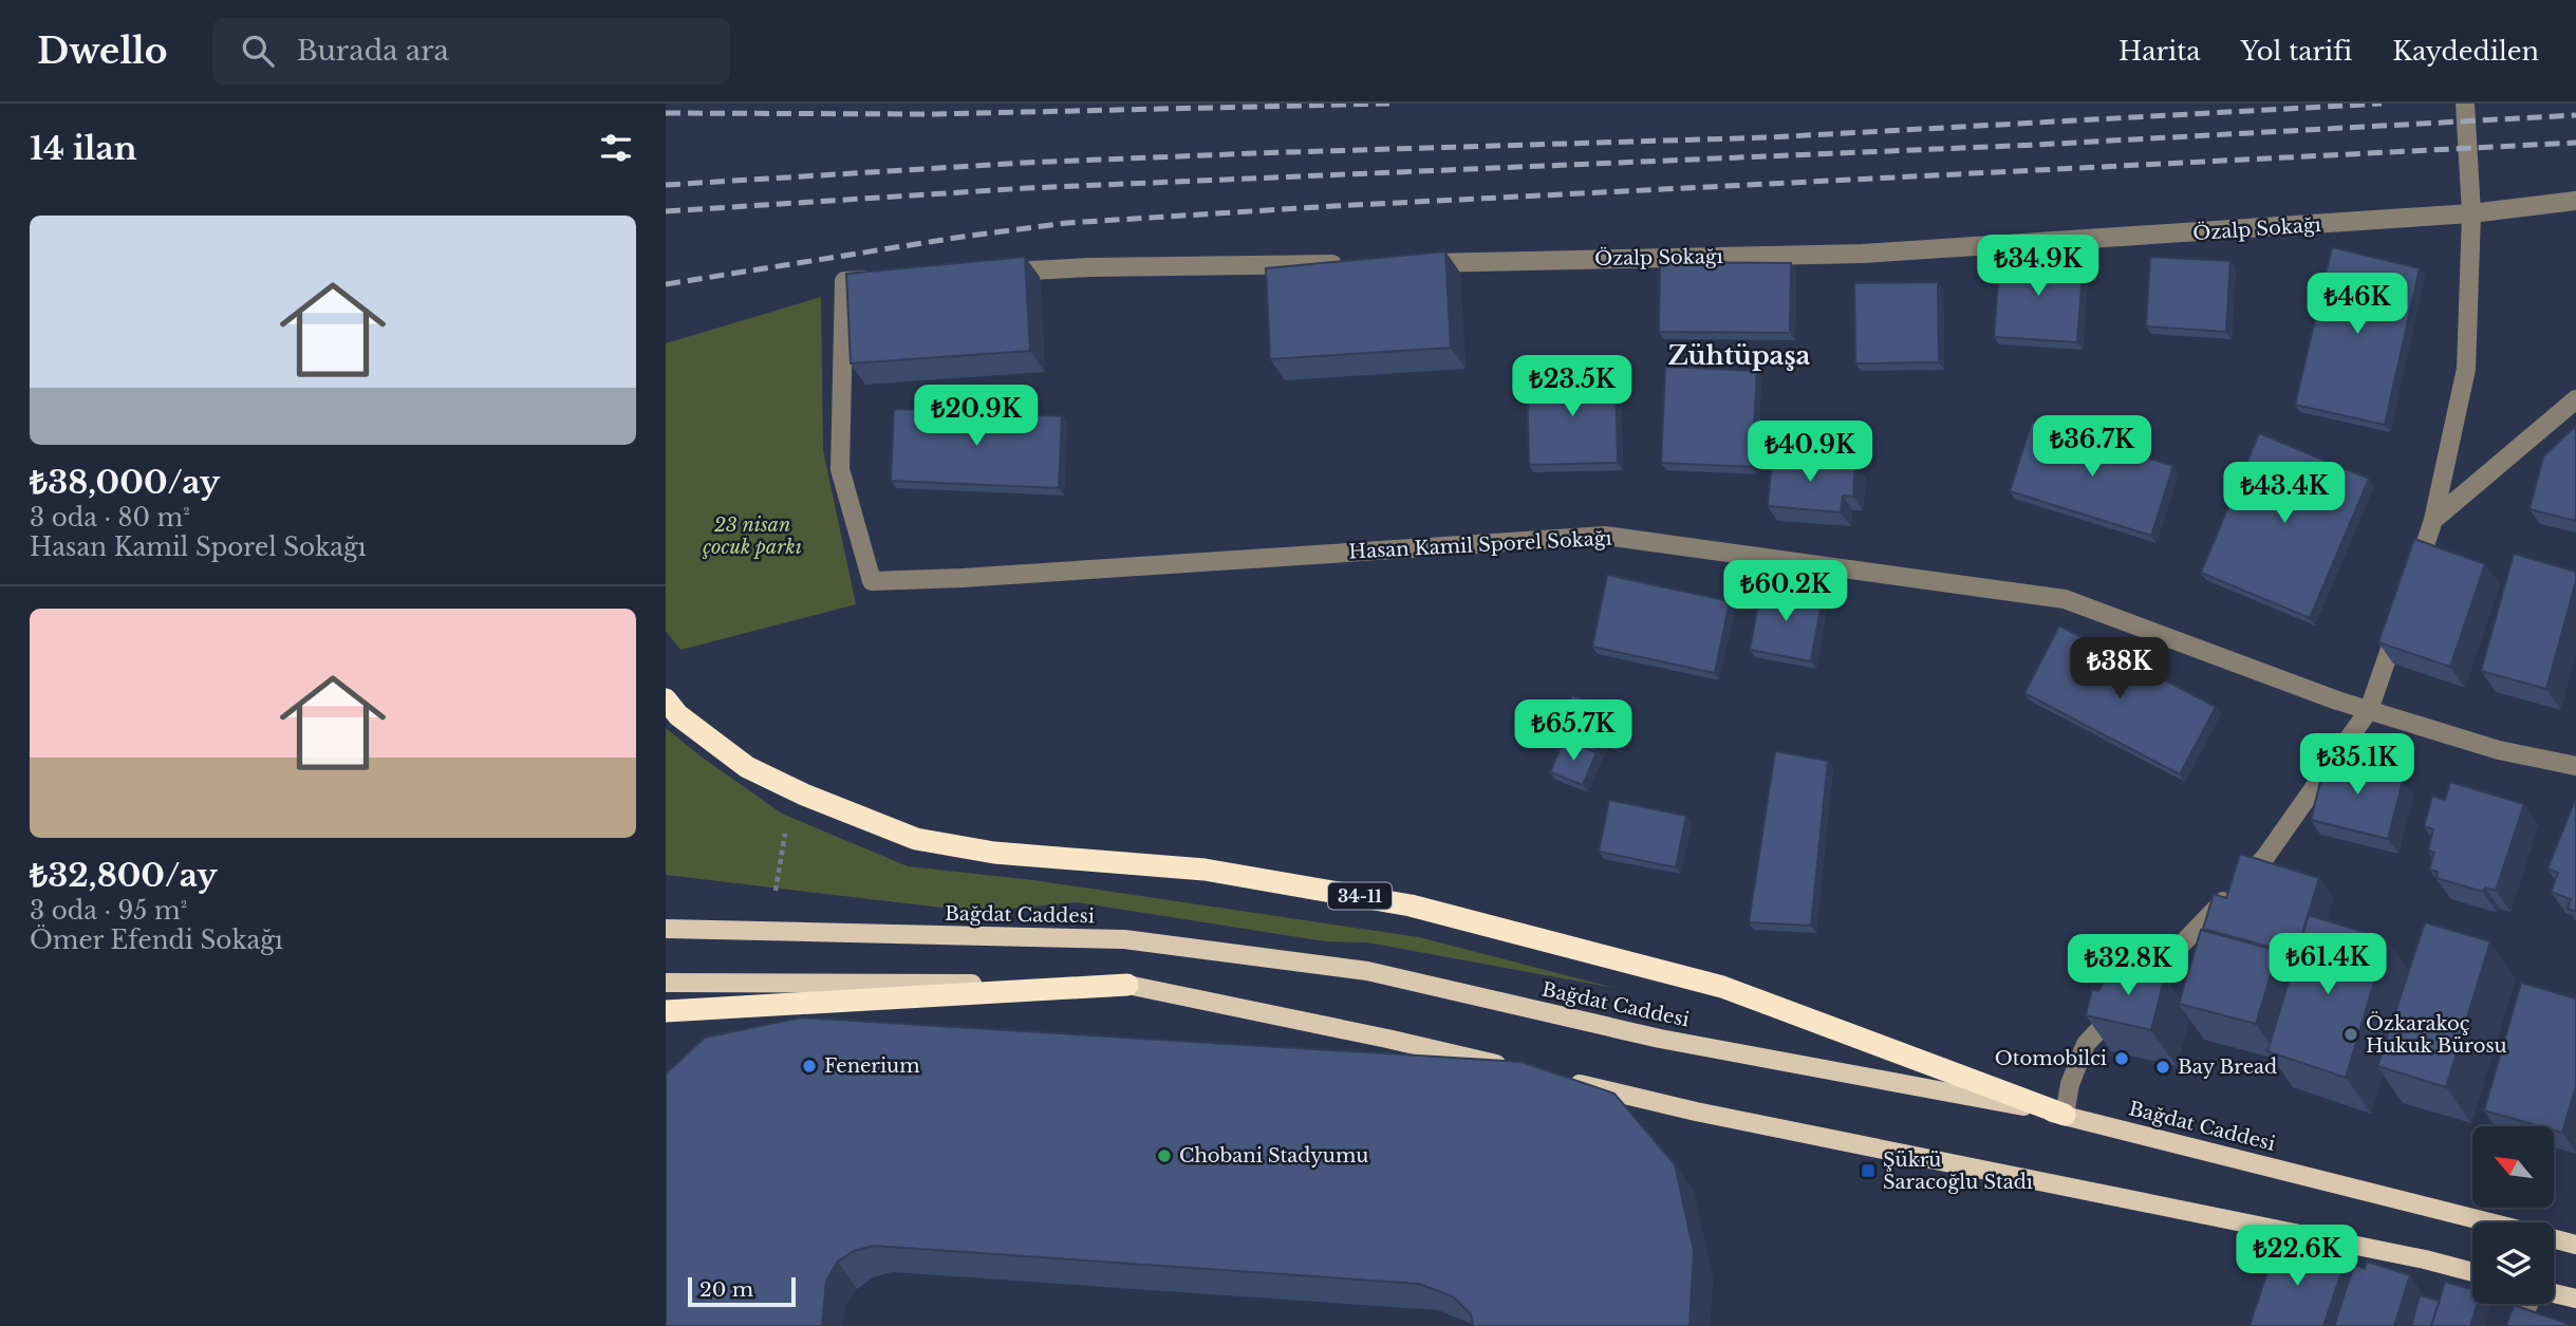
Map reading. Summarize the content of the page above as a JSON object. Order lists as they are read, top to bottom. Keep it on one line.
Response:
{"streets":{"highway":["34-11"],"main road":["Bağdat Caddesi"],"street":["Özalp Sokağı","Hasan Kamil Sporel Sokağı"]},"crossings":[["34-11","Bağdat Caddesi"]],"districts":["Zühtüpaşa"],"parks":["23 nisan çocuk parkı"],"places":{"other":["Özkarakoç Hukuk Bürosu","Otomobilci","Fenerium","Bay Bread","Chobani Stadyumu"],"transit":["Şükrü Saracoğlu Stadı"]},"scale_bar":"20 m","north":"top left","page":{"header":"Dwello","search":"Burada ara","nav":["Harita","Yol tarifi","Kaydedilen"],"heading":"14 ilan","list":[{"name":"₺38,000/ay","note":"3 oda · 80 m² · Hasan Kamil Sporel Sokağı"},{"name":"₺32,800/ay","note":"3 oda · 95 m² · Ömer Efendi Sokağı"}],"price":["₺34.9K","₺46K","₺23.5K","₺20.9K","₺36.7K","₺40.9K","₺43.4K","₺60.2K","₺38K","₺65.7K","₺35.1K","₺61.4K","₺32.8K","₺22.6K"],"scale":"20 m"}}
